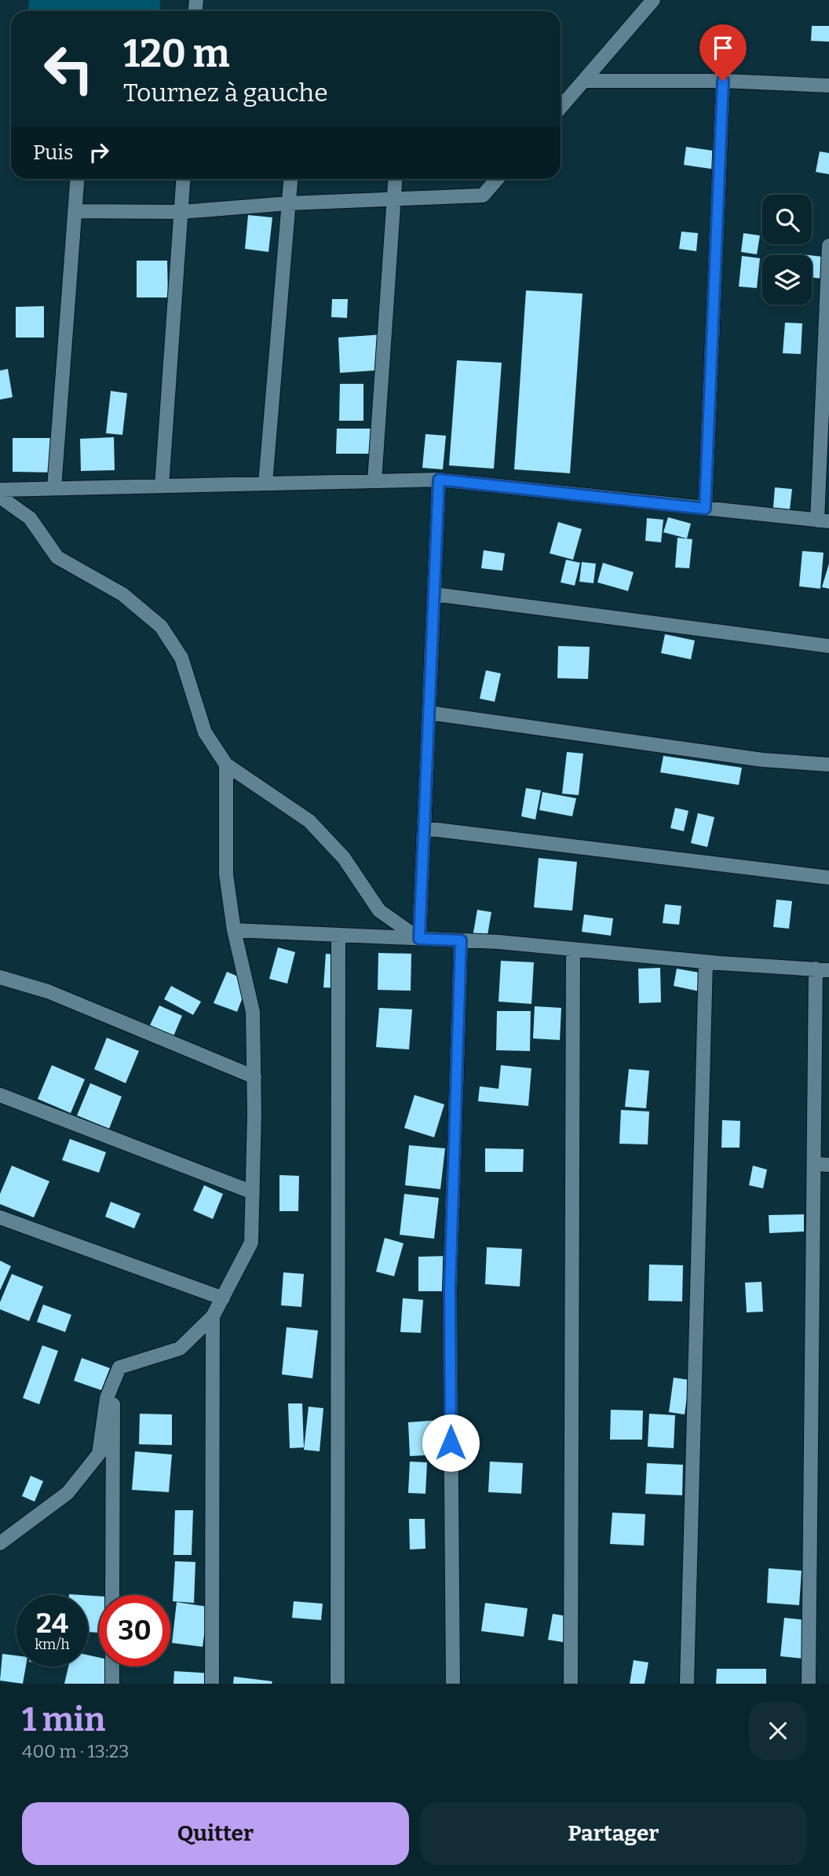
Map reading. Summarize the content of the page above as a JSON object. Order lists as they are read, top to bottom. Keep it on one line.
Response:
{"page":{"turn":["120 m","Tournez à gauche"],"then":"Puis","speed":"24 km/h","limit":"30","heading":["1 min","400 m · 13:23"],"buttons":["Quitter","Partager"]}}
